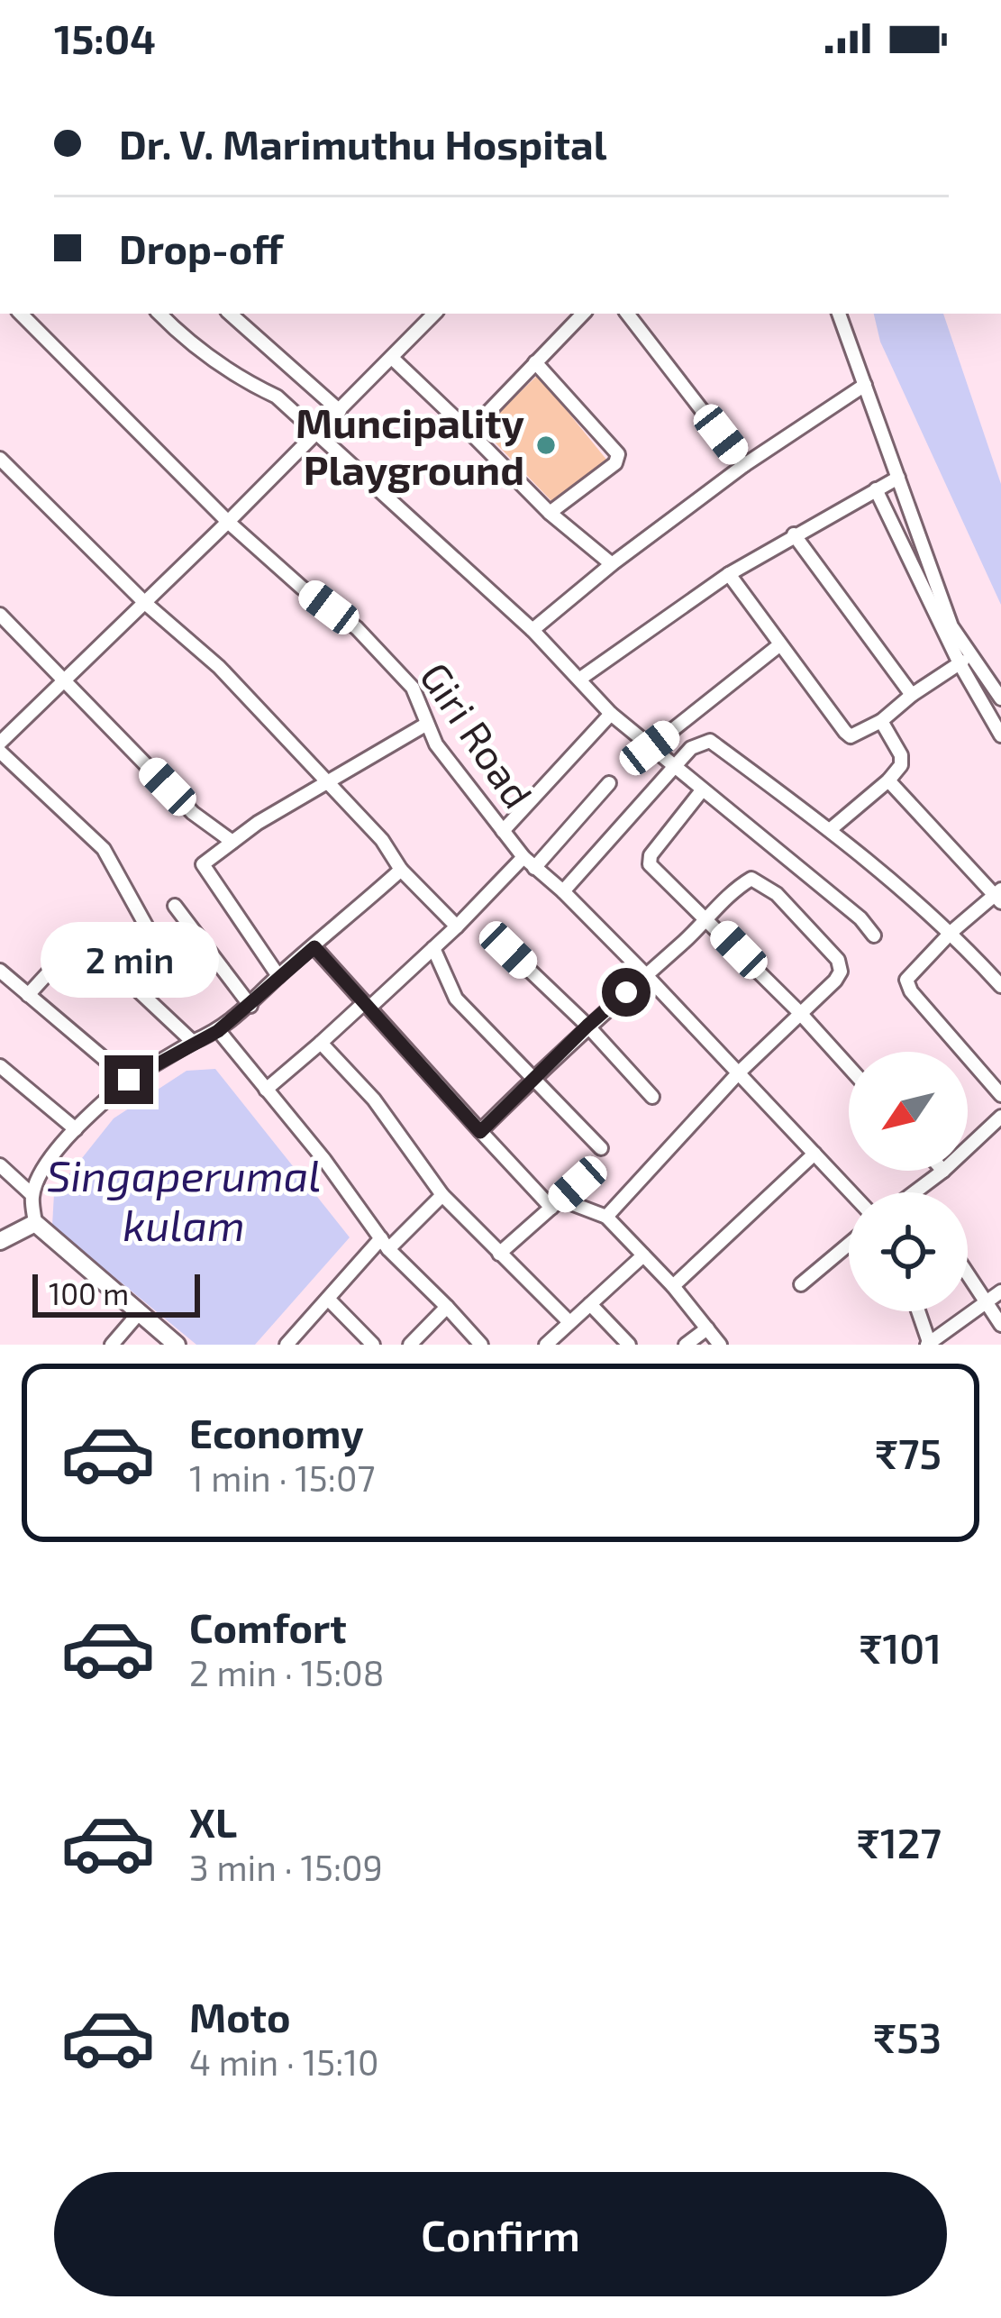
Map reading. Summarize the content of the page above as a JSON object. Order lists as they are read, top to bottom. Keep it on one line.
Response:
{"streets":{"street":["Giri Road"]},"water":["Singaperumal kulam"],"places":["Muncipality Playground"],"scale_bar":"100 m","north":"bottom left","page":{"status":"15:04","banner":["Dr. V. Marimuthu Hospital","Drop-off"],"bubble":"2 min","scale":"100 m","list":[{"name":"Economy","note":"1 min · 15:07","value":"₹75"},{"name":"Comfort","note":"2 min · 15:08","value":"₹101"},{"name":"XL","note":"3 min · 15:09","value":"₹127"},{"name":"Moto","note":"4 min · 15:10","value":"₹53"}],"buttons":"Confirm"}}
